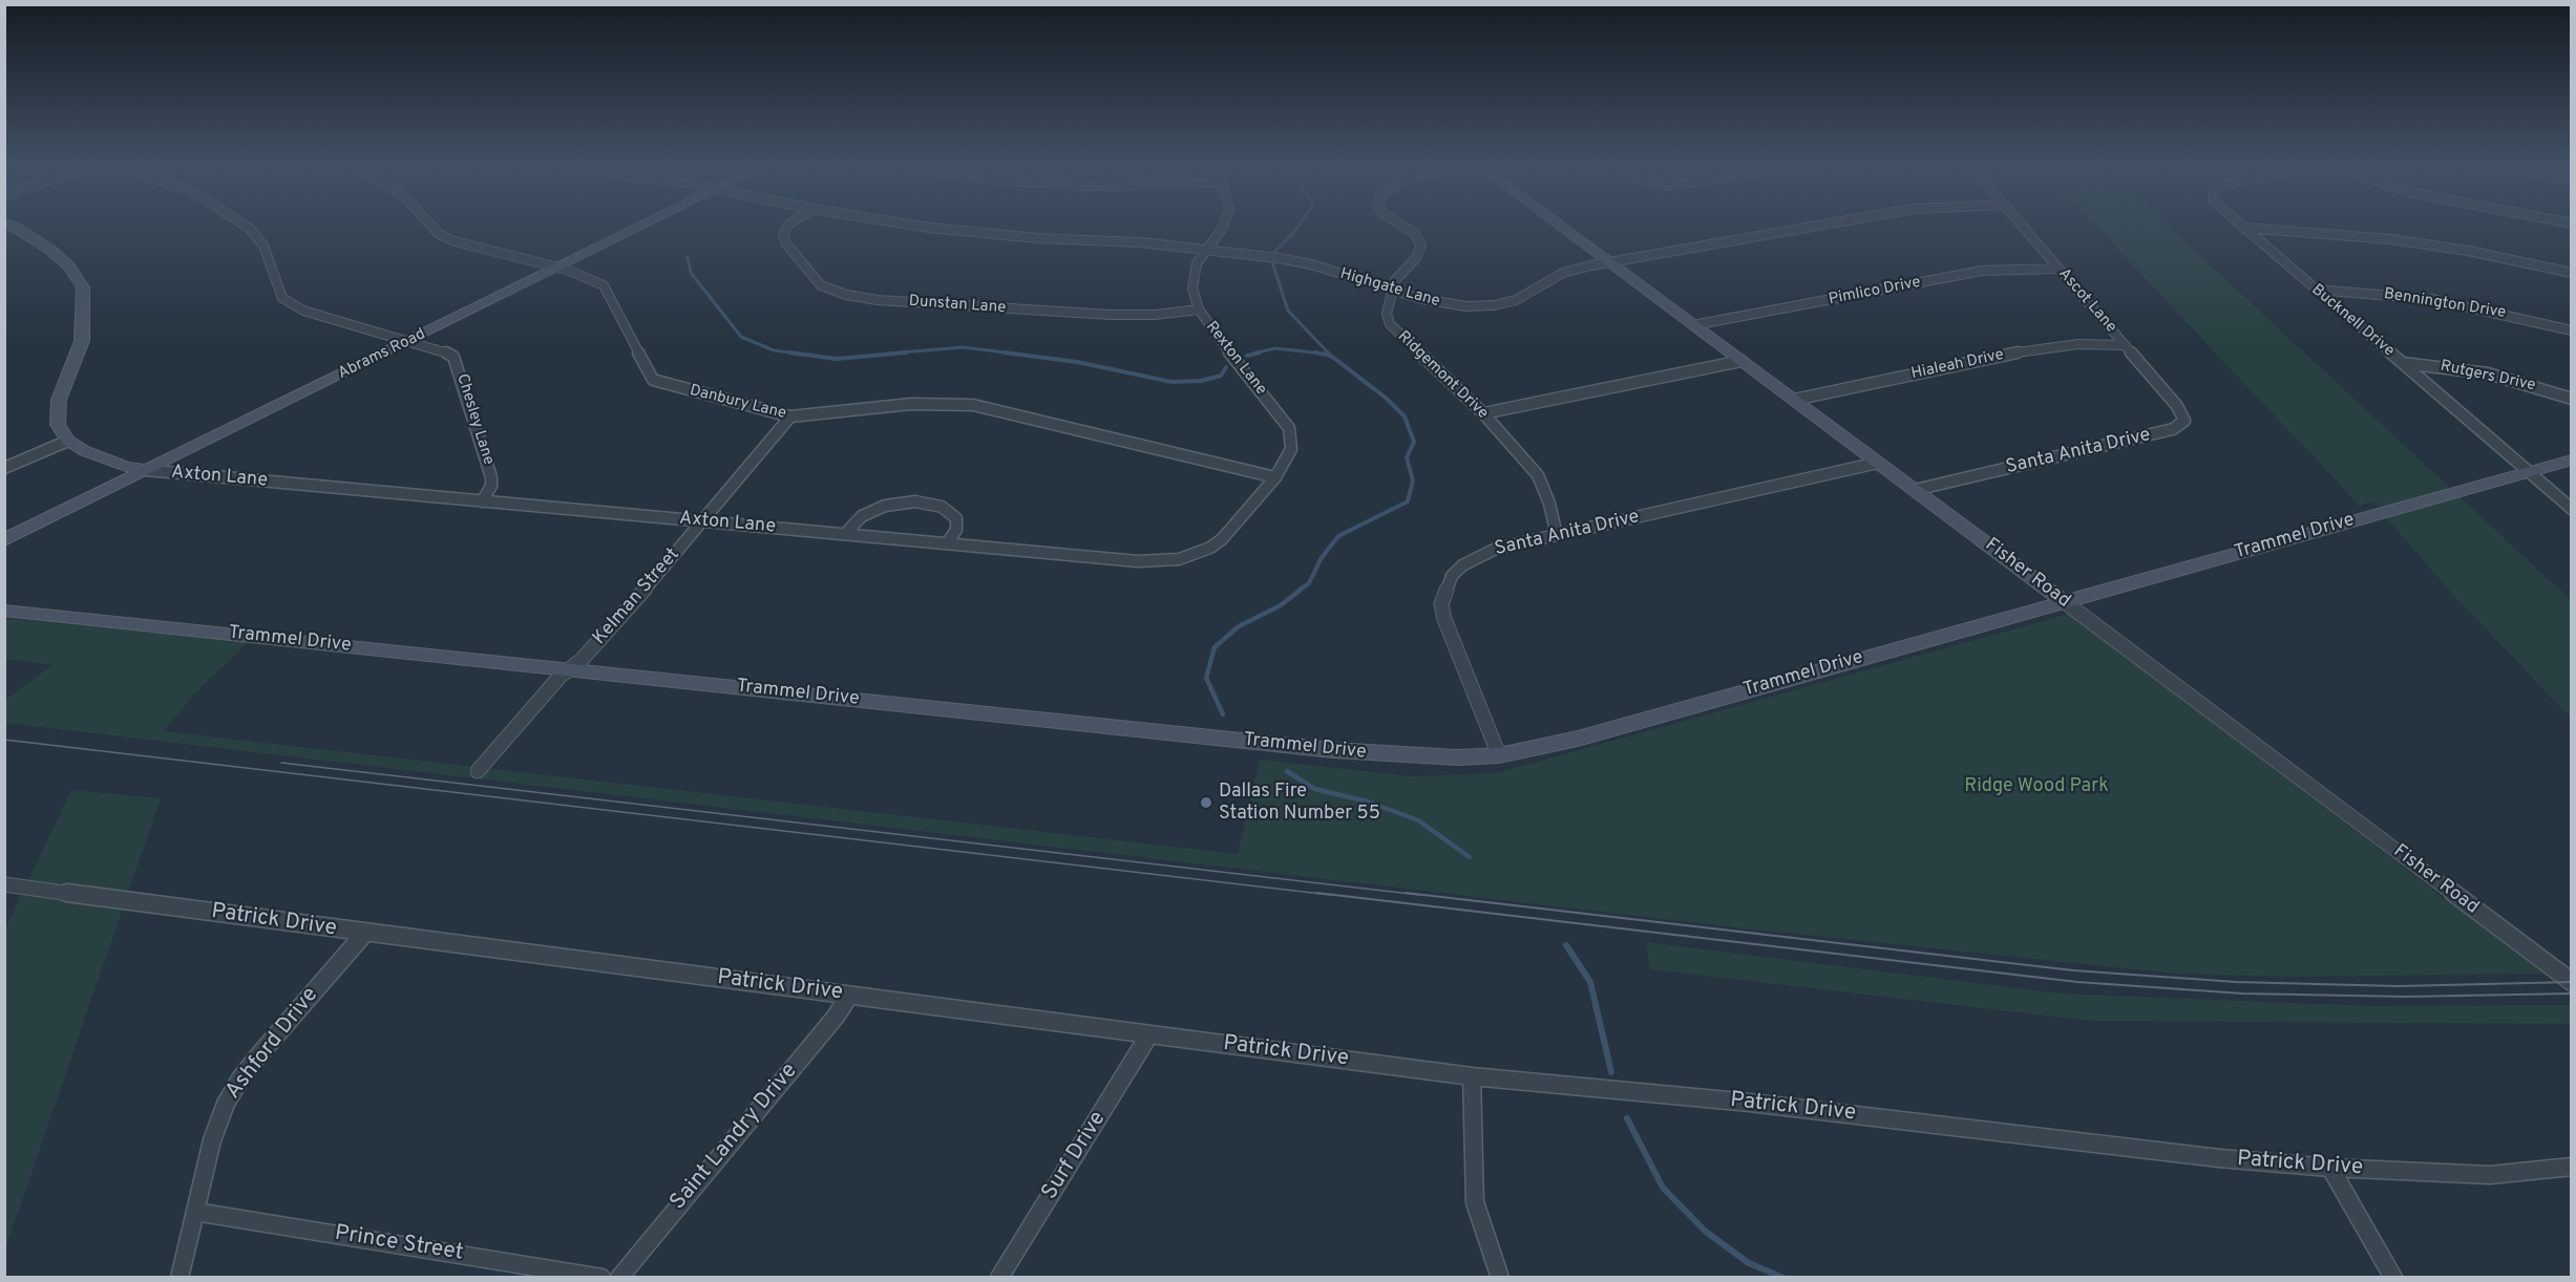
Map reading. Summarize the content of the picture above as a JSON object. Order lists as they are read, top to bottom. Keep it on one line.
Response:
{"streets":{"street":["Highgate Lane","Pimlico Drive","Ascot Lane","Bennington Drive","Dunstan Lane","Bucknell Drive","Abrams Road","Rexton Lane","Hialeah Drive","Ridgemont Drive","Rutgers Drive","Danbury Lane","Chesley Lane","Santa Anita Drive","Axton Lane","Trammel Drive","Fisher Road","Kelman Street","Patrick Drive","Ashford Drive","Saint Landry Drive","Surf Drive","Prince Street"]},"crossings":[["Highgate Lane","Rexton Lane"],["Highgate Lane","Ridgemont Drive"],["Highgate Lane","Fisher Road"],["Pimlico Drive","Ascot Lane"],["Pimlico Drive","Fisher Road"],["Ascot Lane","Hialeah Drive"],["Ascot Lane","Santa Anita Drive"],["Bennington Drive","Bucknell Drive"],["Dunstan Lane","Rexton Lane"],["Bucknell Drive","Rutgers Drive"],["Bucknell Drive","Trammel Drive"],["Abrams Road","Danbury Lane"],["Abrams Road","Chesley Lane"],["Abrams Road","Axton Lane"],["Rexton Lane","Danbury Lane"],["Rexton Lane","Axton Lane"],["Hialeah Drive","Fisher Road"],["Ridgemont Drive","Santa Anita Drive"],["Danbury Lane","Axton Lane"],["Danbury Lane","Kelman Street"],["Chesley Lane","Axton Lane"],["Santa Anita Drive","Trammel Drive"],["Santa Anita Drive","Fisher Road"],["Axton Lane","Kelman Street"],["Trammel Drive","Fisher Road"],["Trammel Drive","Kelman Street"],["Patrick Drive","Ashford Drive"],["Patrick Drive","Saint Landry Drive"],["Patrick Drive","Surf Drive"],["Ashford Drive","Prince Street"]],"parks":["Ridge Wood Park"],"places":["Dallas Fire Station Number 55"]}
